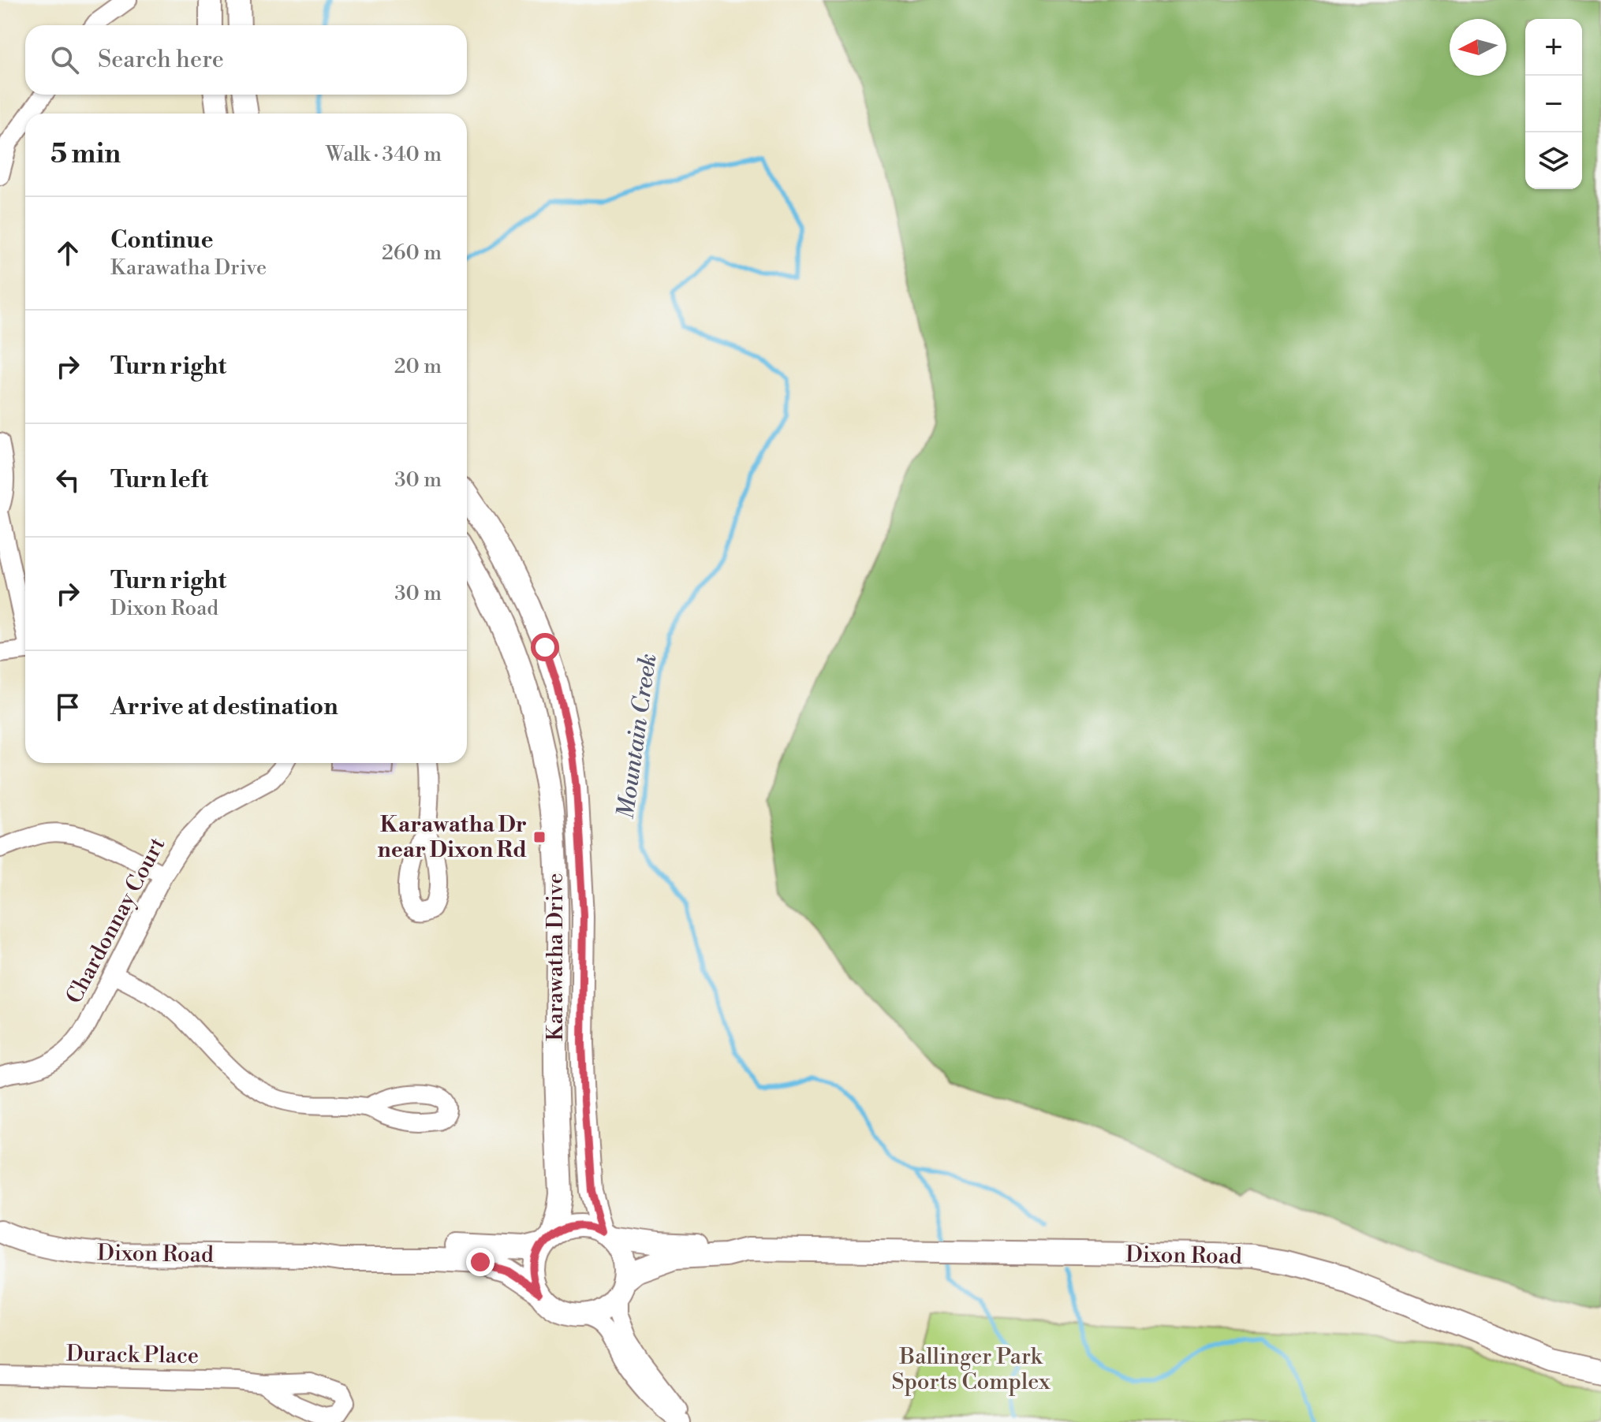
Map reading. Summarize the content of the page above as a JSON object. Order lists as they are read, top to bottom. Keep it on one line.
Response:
{"streets":{"main road":["Karawatha Drive","Dixon Road"],"street":["Chardonnay Court","Durack Place"]},"crossings":[["Karawatha Drive","Dixon Road"]],"water":["Mountain Creek"],"parks":["Ballinger Park Sports Complex"],"places":{"transit":["Karawatha Dr near Dixon Rd"]},"north":"left","page":{"map_buttons":["+","−"],"search":"Search here","heading":["5 min","Walk · 340 m"],"list":[["Continue","Karawatha Drive","260 m"],["Turn right","20 m"],["Turn left","30 m"],["Turn right","Dixon Road","30 m"],"Arrive at destination"]}}
